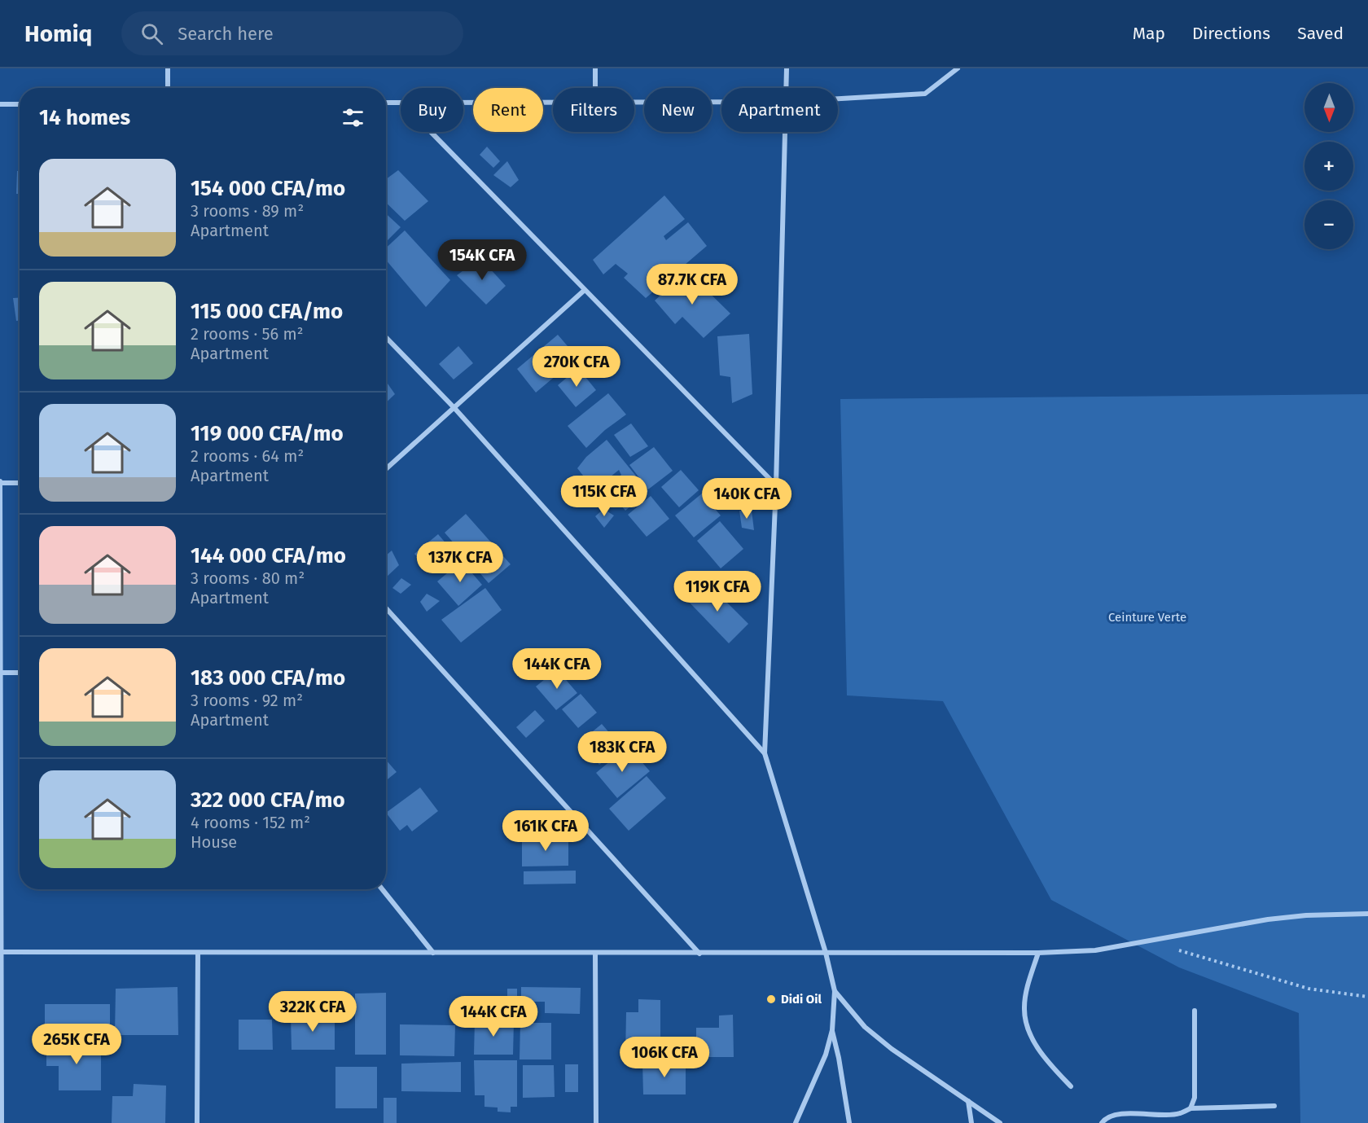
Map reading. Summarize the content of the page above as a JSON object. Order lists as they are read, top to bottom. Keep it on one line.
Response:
{"parks":["Ceinture Verte"],"places":["Didi Oil"],"north":"bottom","page":{"header":"Homiq","search":"Search here","nav":["Map","Directions","Saved"],"map_buttons":["+","−"],"chip":["Buy","Rent","Filters","New","Apartment"],"heading":"14 homes","list":[{"name":"154 000 CFA/mo","note":"3 rooms · 89 m² · Apartment"},{"name":"115 000 CFA/mo","note":"2 rooms · 56 m² · Apartment"},{"name":"119 000 CFA/mo","note":"2 rooms · 64 m² · Apartment"},{"name":"144 000 CFA/mo","note":"3 rooms · 80 m² · Apartment"},{"name":"183 000 CFA/mo","note":"3 rooms · 92 m² · Apartment"},{"name":"322 000 CFA/mo","note":"4 rooms · 152 m² · House"}],"price":["154K CFA","87.7K CFA","270K CFA","115K CFA","140K CFA","137K CFA","119K CFA","144K CFA","183K CFA","161K CFA","322K CFA","144K CFA","265K CFA","106K CFA"]}}
